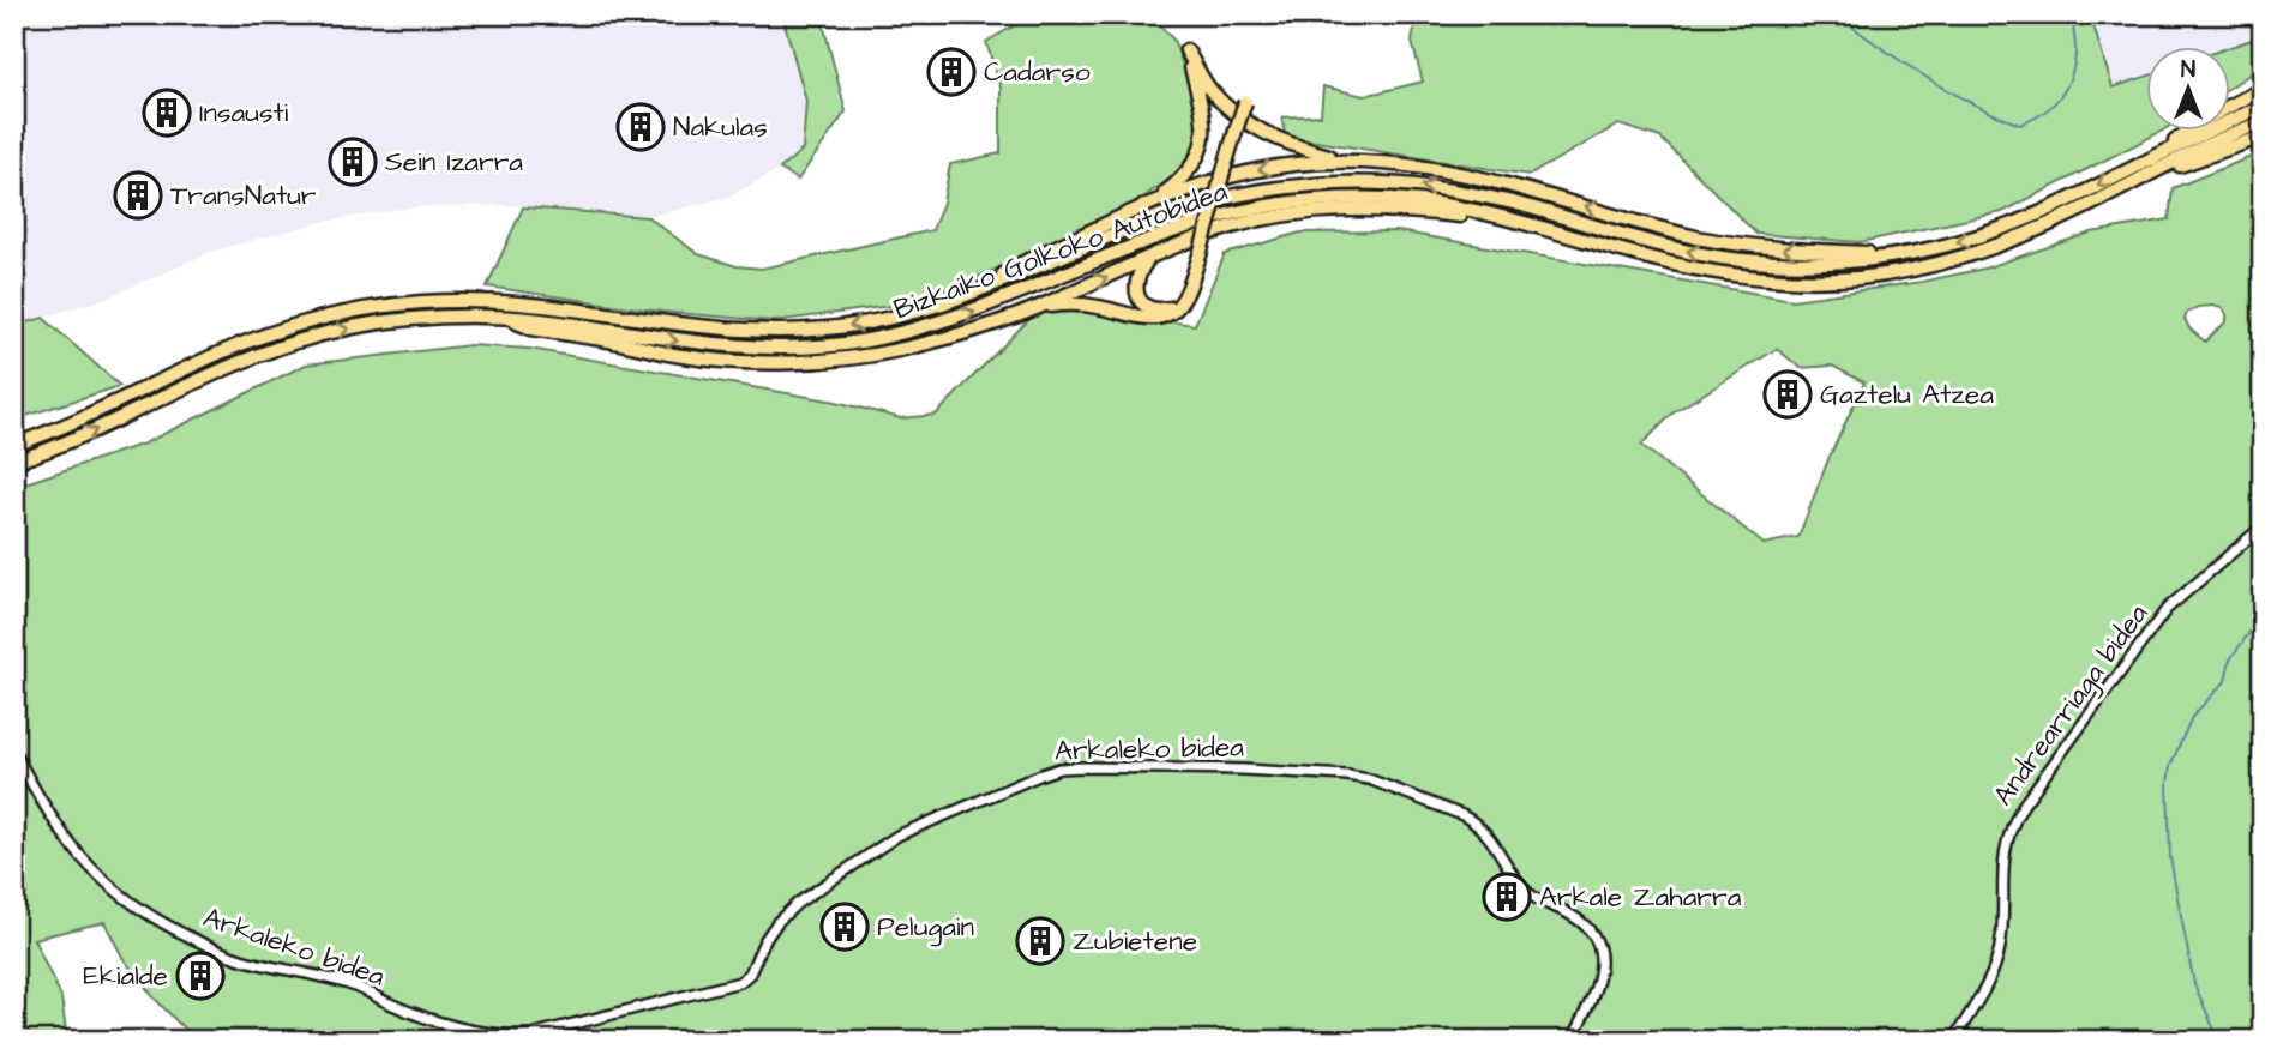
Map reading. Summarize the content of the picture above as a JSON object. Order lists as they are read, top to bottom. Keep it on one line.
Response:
{"streets":{"highway":["Bizkaiko Golkoko Autobidea"],"street":["Andrearriaga bidea","Arkaleko bidea"]},"places":{"building":["Cadarso","Insausti","Nakulas","Sein Izarra","TransNatur","Gaztelu Atzea","Arkale Zaharra","Pelugain","Zubietene","Ekialde"]},"north":"top"}
